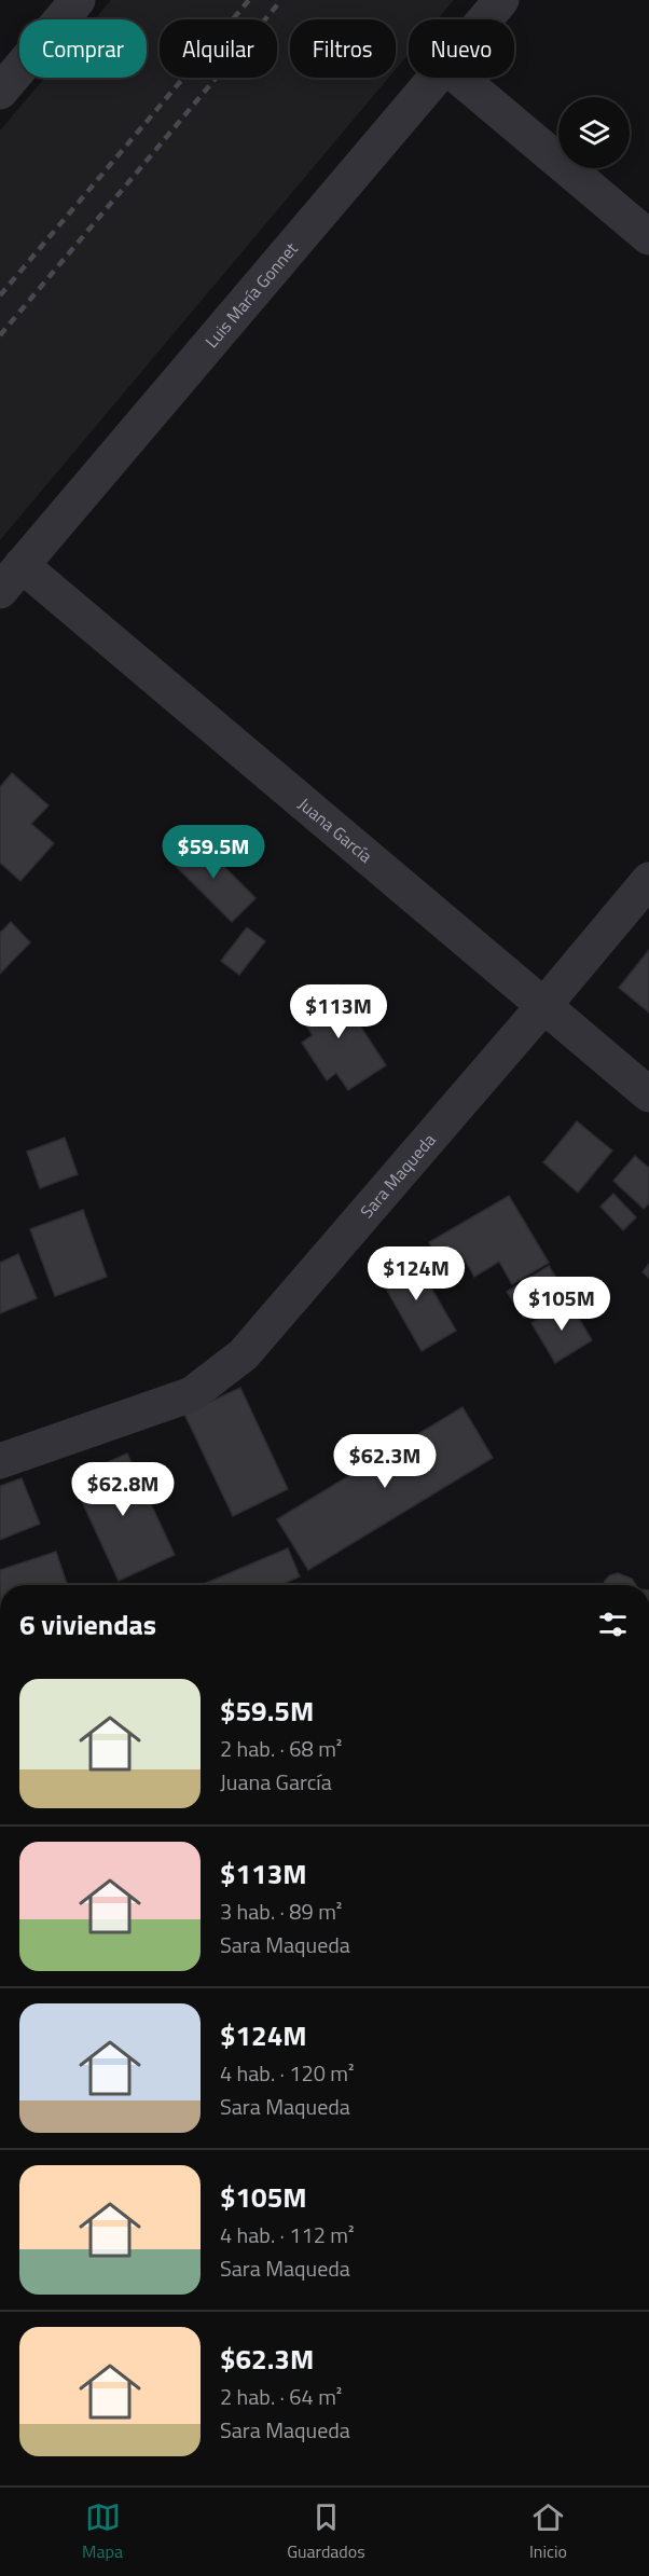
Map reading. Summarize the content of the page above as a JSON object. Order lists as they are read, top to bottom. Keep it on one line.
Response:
{"streets":{"street":["Luis María Gonnet","Juana García","Sara Maqueda"]},"crossings":[["Luis María Gonnet","Juana García"],["Juana García","Sara Maqueda"]],"page":{"chip":["Comprar","Alquilar","Filtros","Nuevo"],"price":["$59.5M","$113M","$124M","$105M","$62.3M","$62.8M"],"heading":"6 viviendas","list":[{"name":"$59.5M","note":"2 hab. · 68 m² · Juana García"},{"name":"$113M","note":"3 hab. · 89 m² · Sara Maqueda"},{"name":"$124M","note":"4 hab. · 120 m² · Sara Maqueda"},{"name":"$105M","note":"4 hab. · 112 m² · Sara Maqueda"},{"name":"$62.3M","note":"2 hab. · 64 m² · Sara Maqueda"}],"tabs":["Mapa","Guardados","Inicio"]}}
